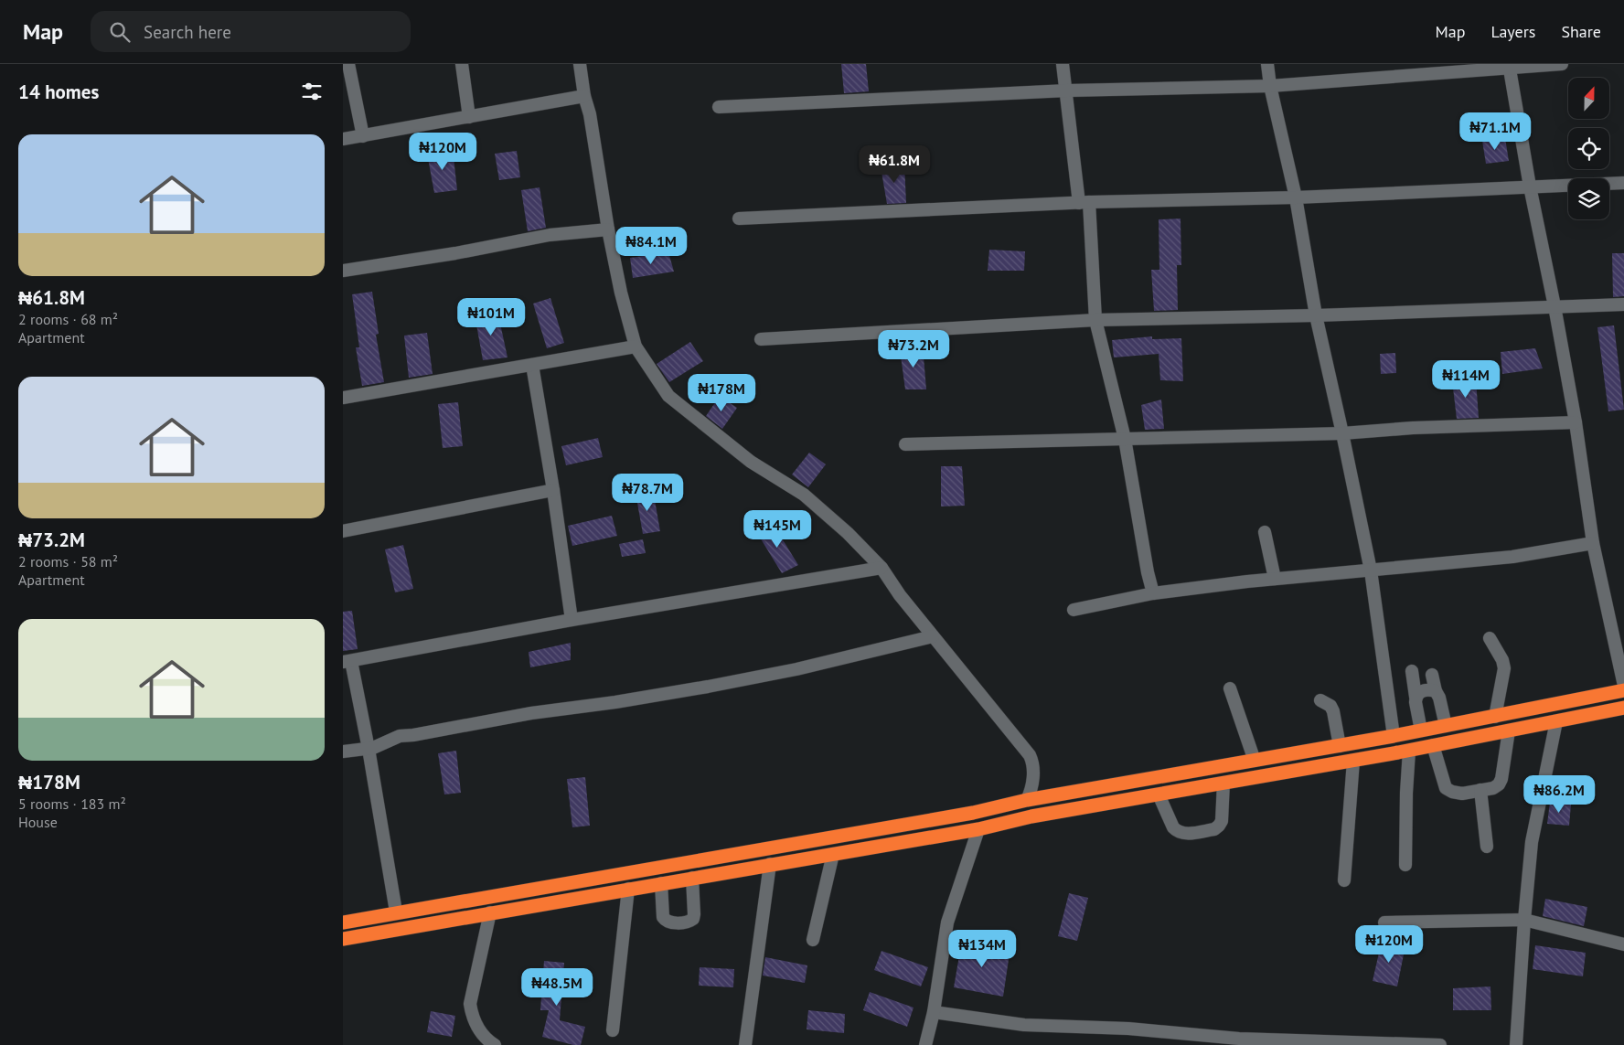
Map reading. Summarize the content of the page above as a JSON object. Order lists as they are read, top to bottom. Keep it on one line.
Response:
{"north":"top","page":{"header":"Map","search":"Search here","nav":["Map","Layers","Share"],"heading":"14 homes","price":["₦71.1M","₦120M","₦61.8M","₦84.1M","₦101M","₦73.2M","₦114M","₦178M","₦78.7M","₦145M","₦86.2M","₦120M","₦134M","₦48.5M"],"list":[{"name":"₦61.8M","note":"2 rooms · 68 m² · Apartment"},{"name":"₦73.2M","note":"2 rooms · 58 m² · Apartment"},{"name":"₦178M","note":"5 rooms · 183 m² · House"}]}}
